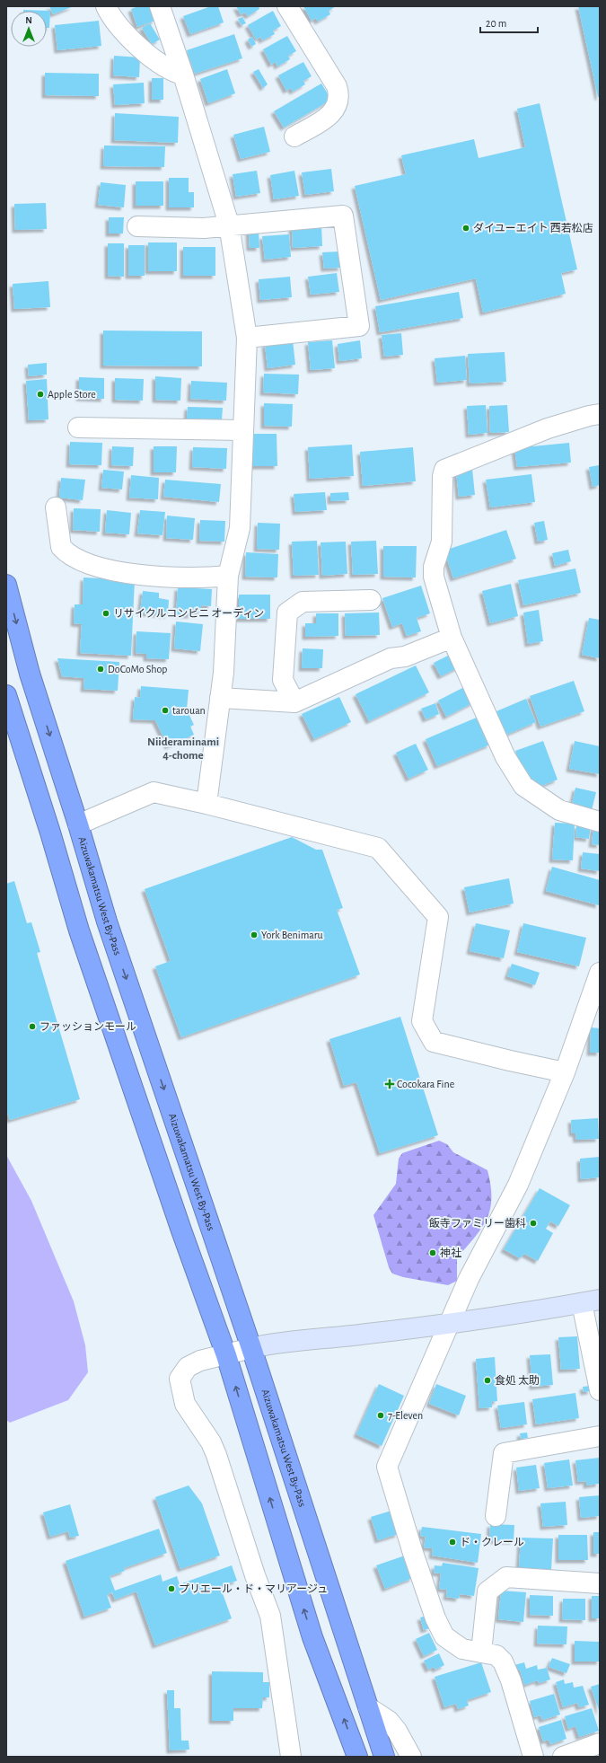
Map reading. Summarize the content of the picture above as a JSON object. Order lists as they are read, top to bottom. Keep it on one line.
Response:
{"streets":{"highway":["Aizuwakamatsu West By-Pass"]},"districts":["Niideraminami 4-chome"],"places":{"other":["ダイユーエイト 西若松店","Apple Store","リサイクルコンビニ オーディン","DoCoMo Shop","tarouan","York Benimaru","ファッションモール","飯寺ファミリー歯科","神社","食処 太助","7-Eleven","ド・クレール","プリエール・ド・マリアージュ"],"health":["Cocokara Fine"]},"scale_bar":"20 m","north":"top"}
